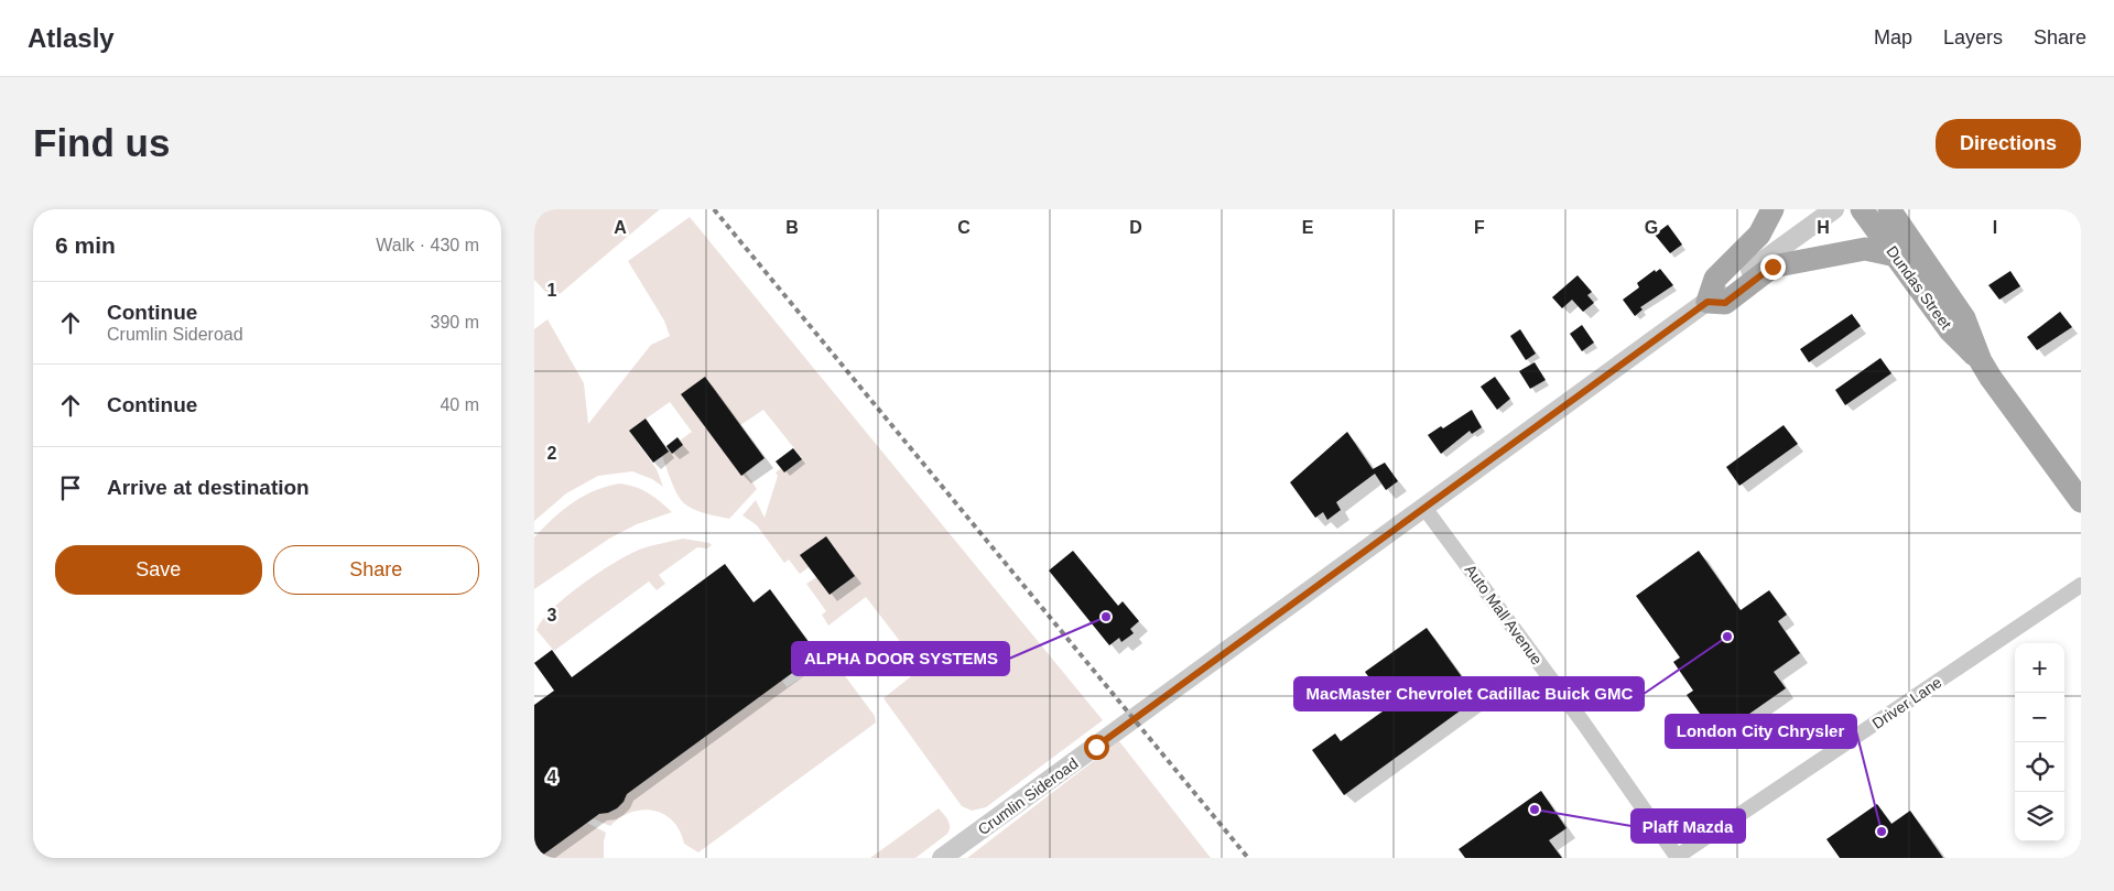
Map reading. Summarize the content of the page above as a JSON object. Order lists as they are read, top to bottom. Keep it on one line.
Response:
{"streets":{"main road":["Dundas Street"],"street":["Auto Mall Avenue","Driver Lane","Crumlin Sideroad"]},"crossings":[["Auto Mall Avenue","Driver Lane"],["Auto Mall Avenue","Crumlin Sideroad"]],"places":["ALPHA DOOR SYSTEMS","MacMaster Chevrolet Cadillac Buick GMC","Plaff Mazda","London City Chrysler"],"page":{"header":"Atlasly","nav":["Map","Layers","Share"],"buttons":["Directions",["Save","Share"]],"title":"Find us","heading":["6 min","Walk · 430 m"],"list":[["Continue","Crumlin Sideroad","390 m"],["Continue","40 m"],"Arrive at destination"],"map_buttons":["+","−"]},"grid":{"columns":["A","B","C","D","E","F","G","H","I"],"rows":["1","2","3","4"]}}
